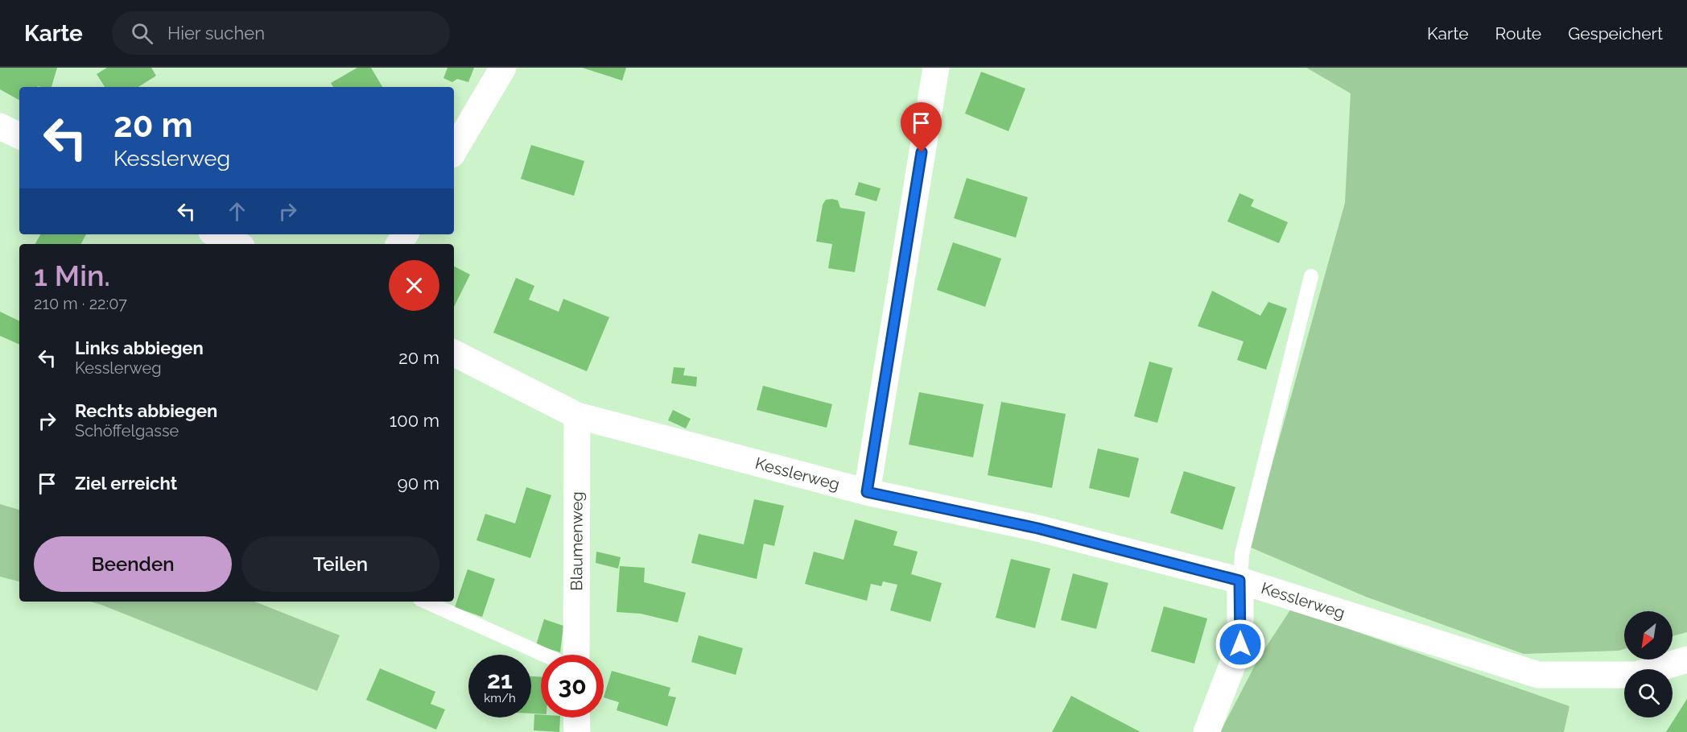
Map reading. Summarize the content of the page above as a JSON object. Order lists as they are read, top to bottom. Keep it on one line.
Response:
{"streets":{"street":["Kesslerweg","Blaumenweg"]},"crossings":[["Kesslerweg","Blaumenweg"]],"north":"bottom left","page":{"header":"Karte","search":"Hier suchen","nav":["Karte","Route","Gespeichert"],"turn":["20 m","Kesslerweg"],"heading":["1 Min.","210 m · 22:07"],"list":[{"name":"Links abbiegen","note":"Kesslerweg","value":"20 m"},{"name":"Rechts abbiegen","note":"Schöffelgasse","value":"100 m"},{"name":"Ziel erreicht","value":"90 m"}],"buttons":["Beenden","Teilen"],"speed":"21 km/h","limit":"30"}}
